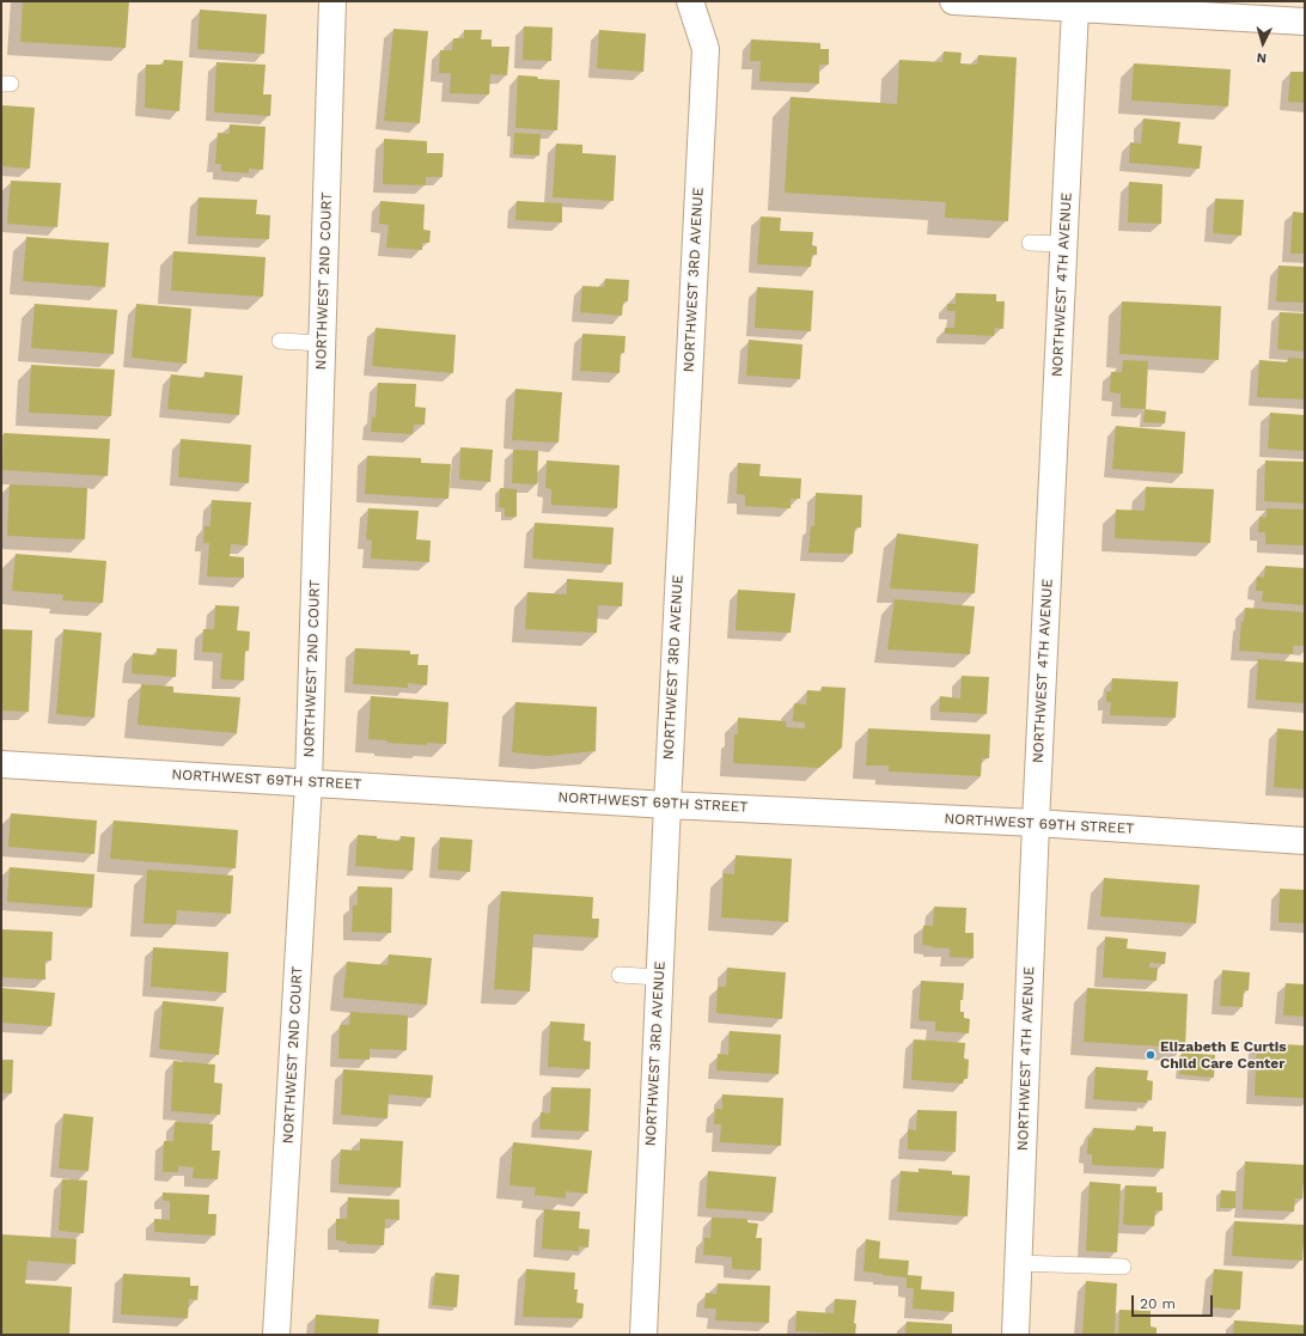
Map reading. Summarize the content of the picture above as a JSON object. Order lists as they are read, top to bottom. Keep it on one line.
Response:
{"streets":{"street":["NORTHWEST 3RD AVENUE","NORTHWEST 2ND COURT","NORTHWEST 4TH AVENUE","NORTHWEST 69TH STREET"]},"crossings":[["NORTHWEST 3RD AVENUE","NORTHWEST 69TH STREET"],["NORTHWEST 2ND COURT","NORTHWEST 69TH STREET"],["NORTHWEST 4TH AVENUE","NORTHWEST 69TH STREET"]],"places":["Elizabeth E Curtis Child Care Center"],"scale_bar":"20 m","north":"bottom"}
